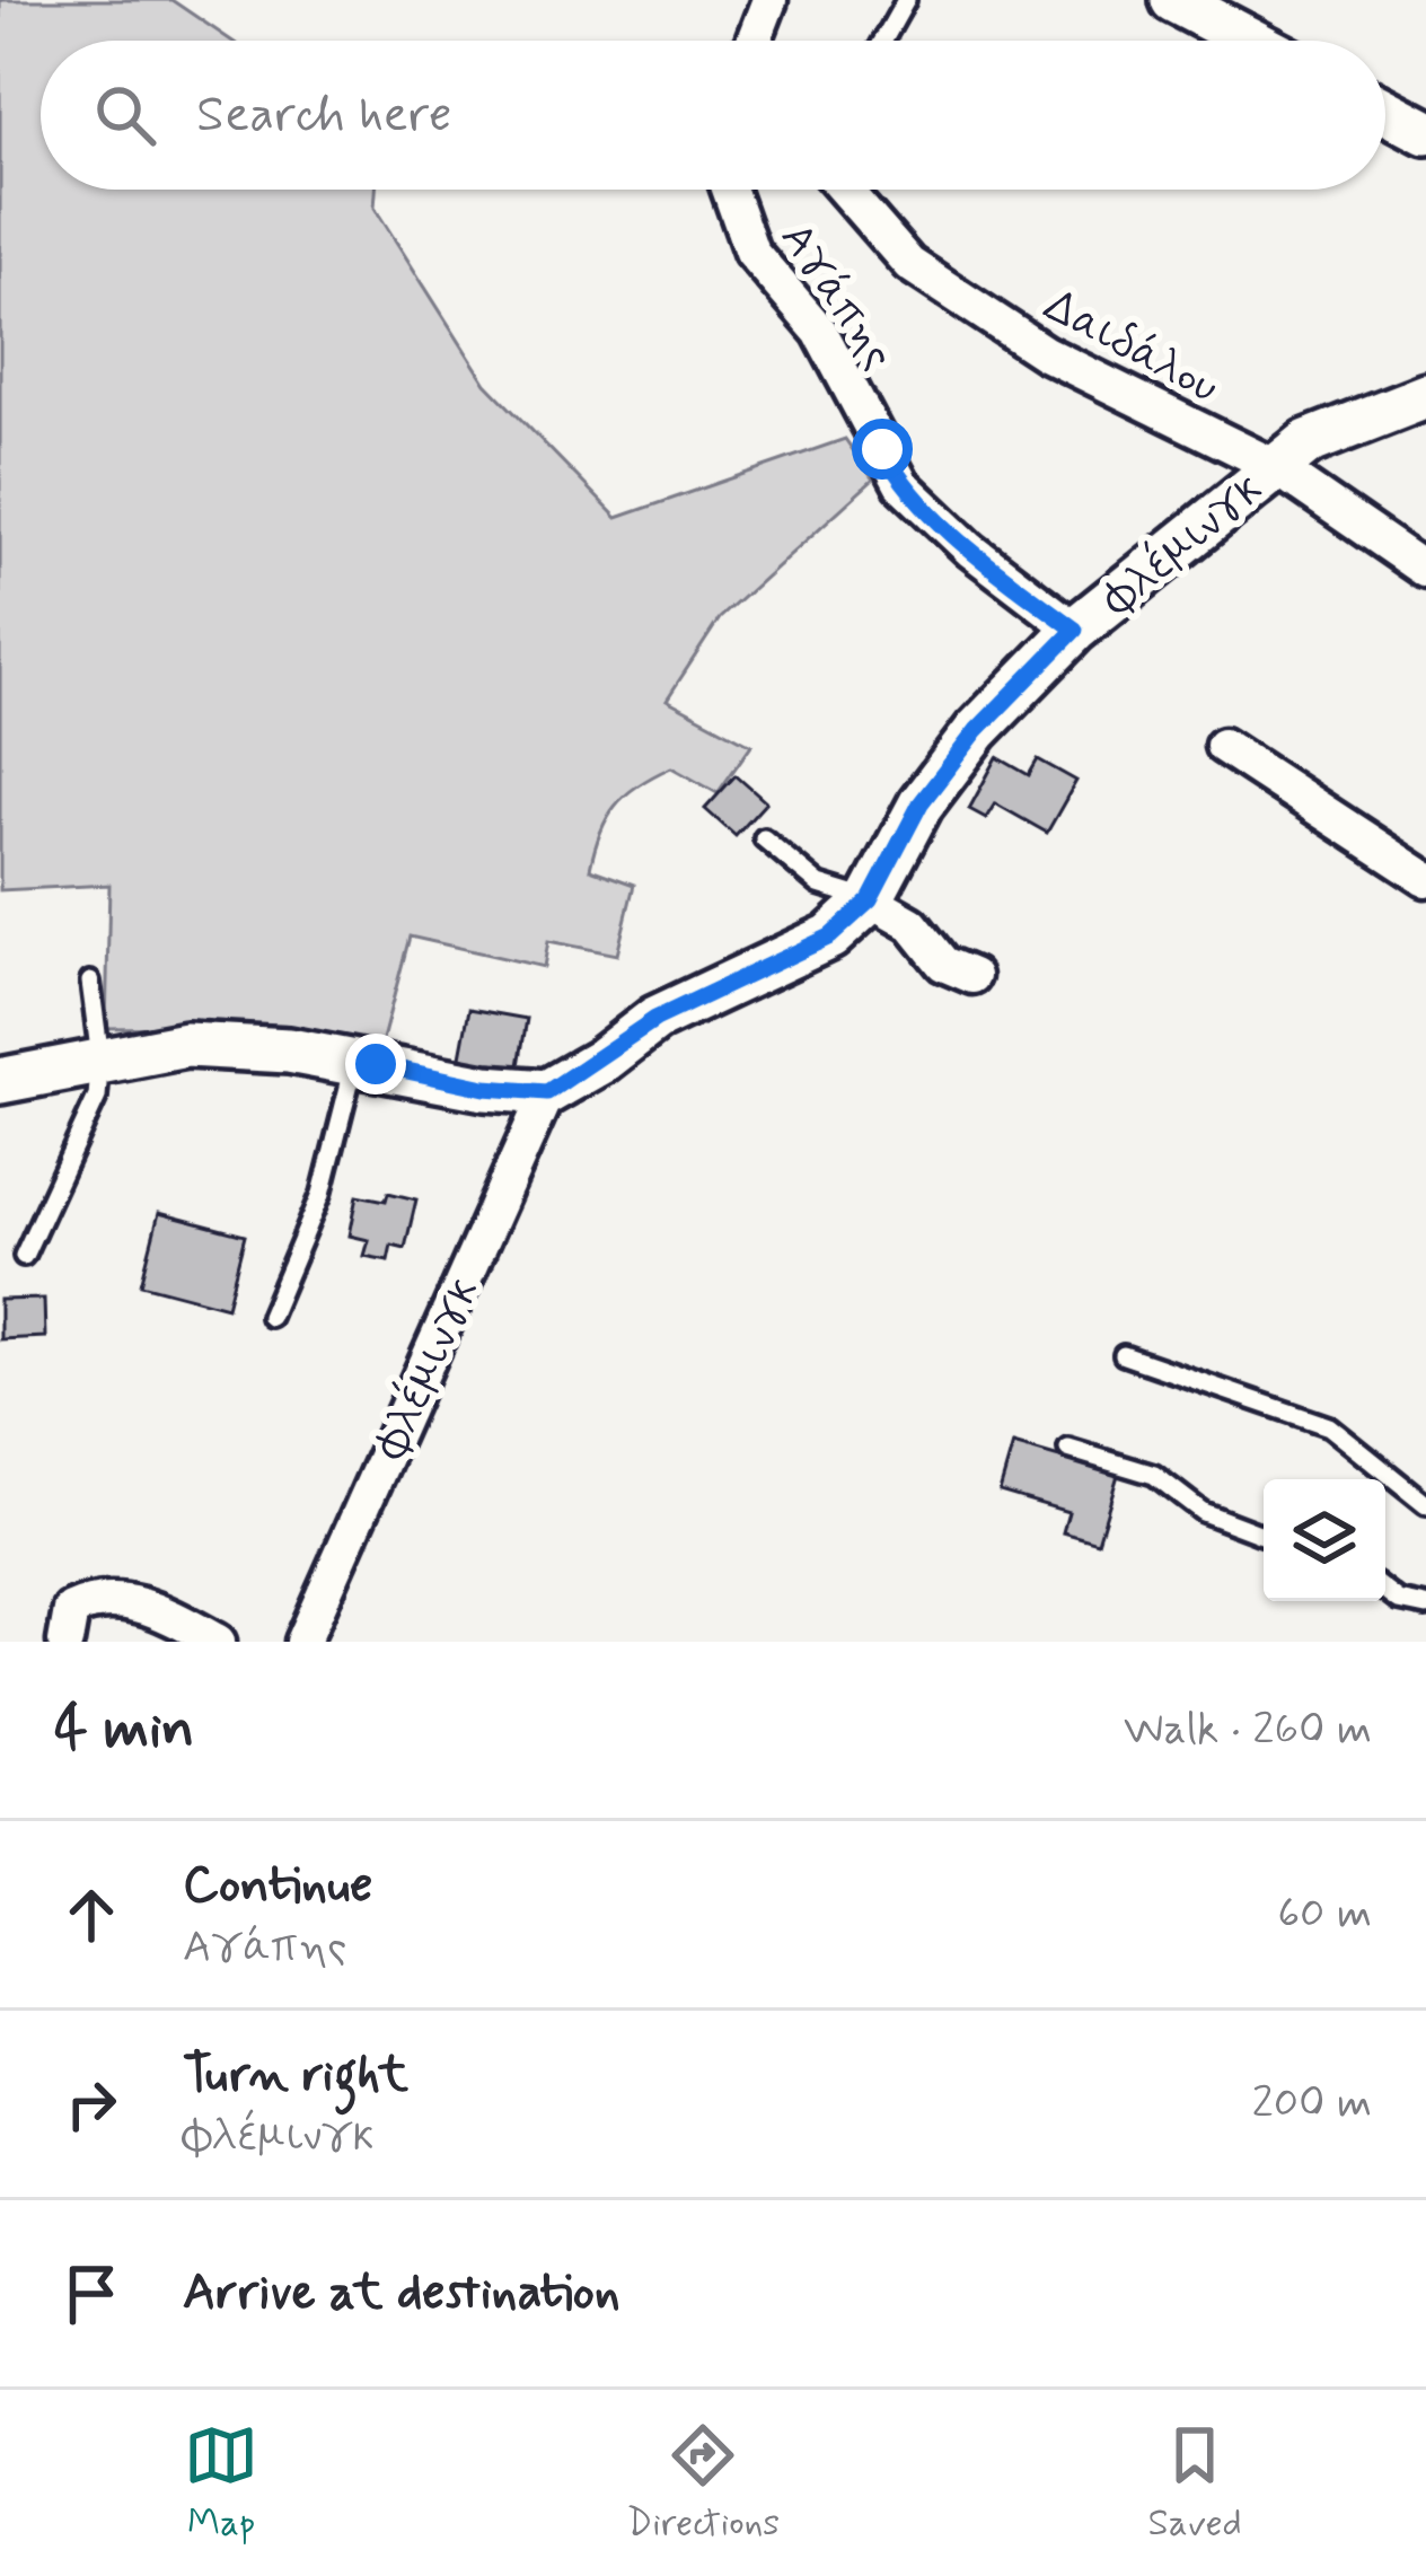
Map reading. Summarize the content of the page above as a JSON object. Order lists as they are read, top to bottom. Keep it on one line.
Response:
{"streets":{"street":["Αγάπης","Δαιδάλου","Φλέμινγκ"]},"crossings":[["Αγάπης","Φλέμινγκ"],["Δαιδάλου","Φλέμινγκ"]],"page":{"search":"Search here","heading":["4 min","Walk · 260 m"],"list":[["Continue","Αγάπης","60 m"],["Turn right","Φλέμινγκ","200 m"],"Arrive at destination"],"nav":["Map","Directions","Saved"]}}
